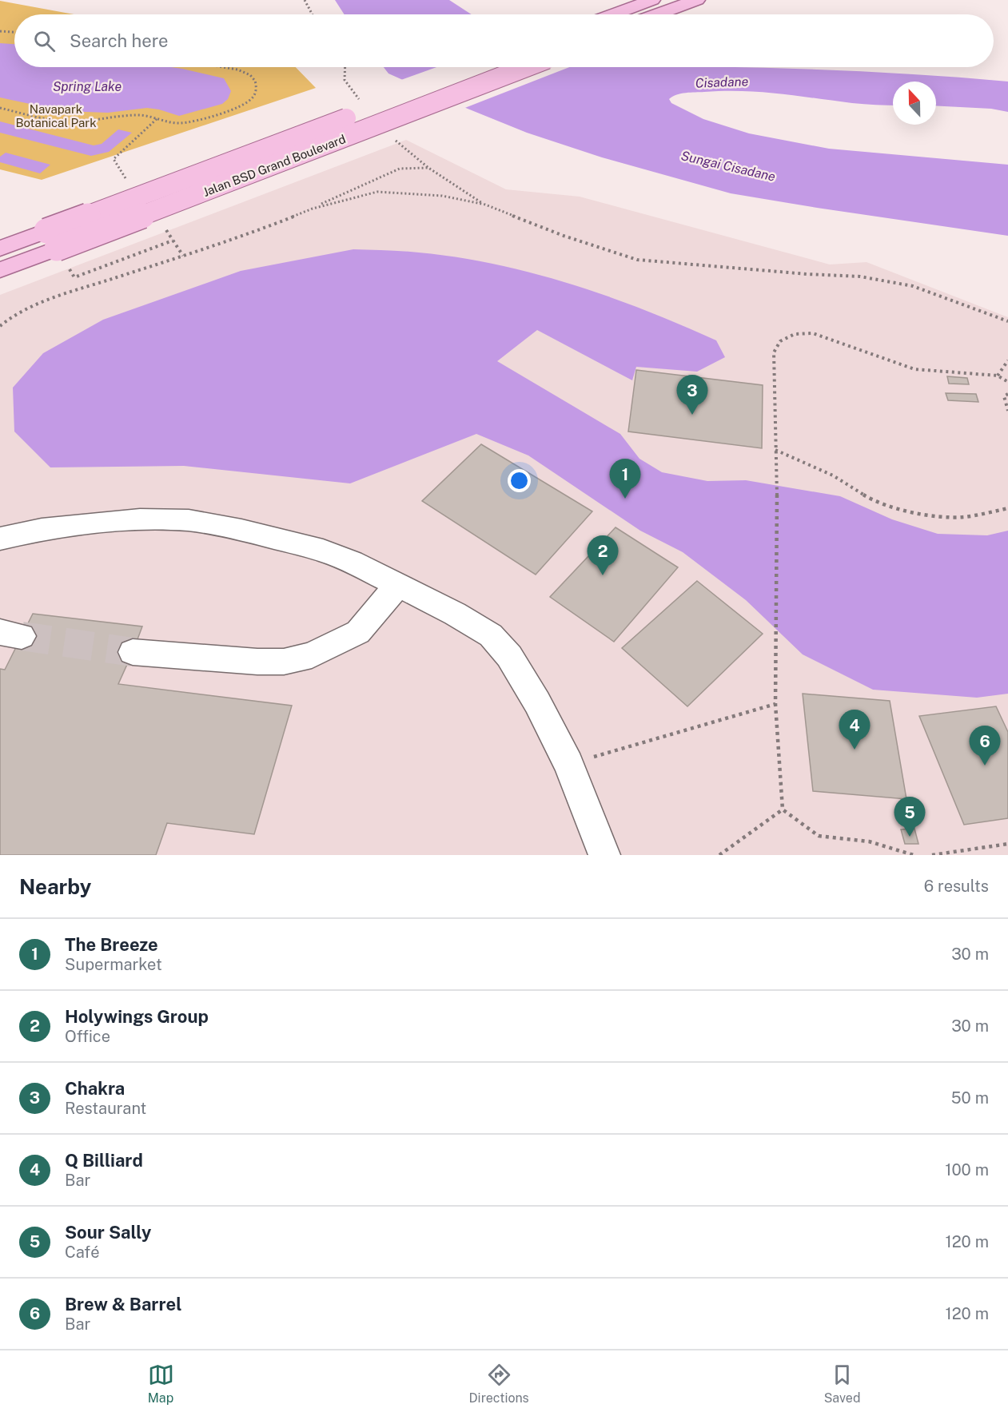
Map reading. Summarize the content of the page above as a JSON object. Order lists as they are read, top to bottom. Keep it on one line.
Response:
{"streets":{"main road":["Jalan BSD Grand Boulevard"]},"water":["Cisadane","Spring Lake","Sungai Cisadane"],"parks":["Navapark Botanical Park"],"north":"top","page":{"search":"Search here","pins":["3","1","2","4","6","5"],"heading":["Nearby","6 results"],"list":[{"mark":"1","name":"The Breeze","note":"Supermarket","value":"30 m"},{"mark":"2","name":"Holywings Group","note":"Office","value":"30 m"},{"mark":"3","name":"Chakra","note":"Restaurant","value":"50 m"},{"mark":"4","name":"Q Billiard","note":"Bar","value":"100 m"},{"mark":"5","name":"Sour Sally","note":"Café","value":"120 m"},{"mark":"6","name":"Brew & Barrel","note":"Bar","value":"120 m"}],"nav":["Map","Directions","Saved"]}}
